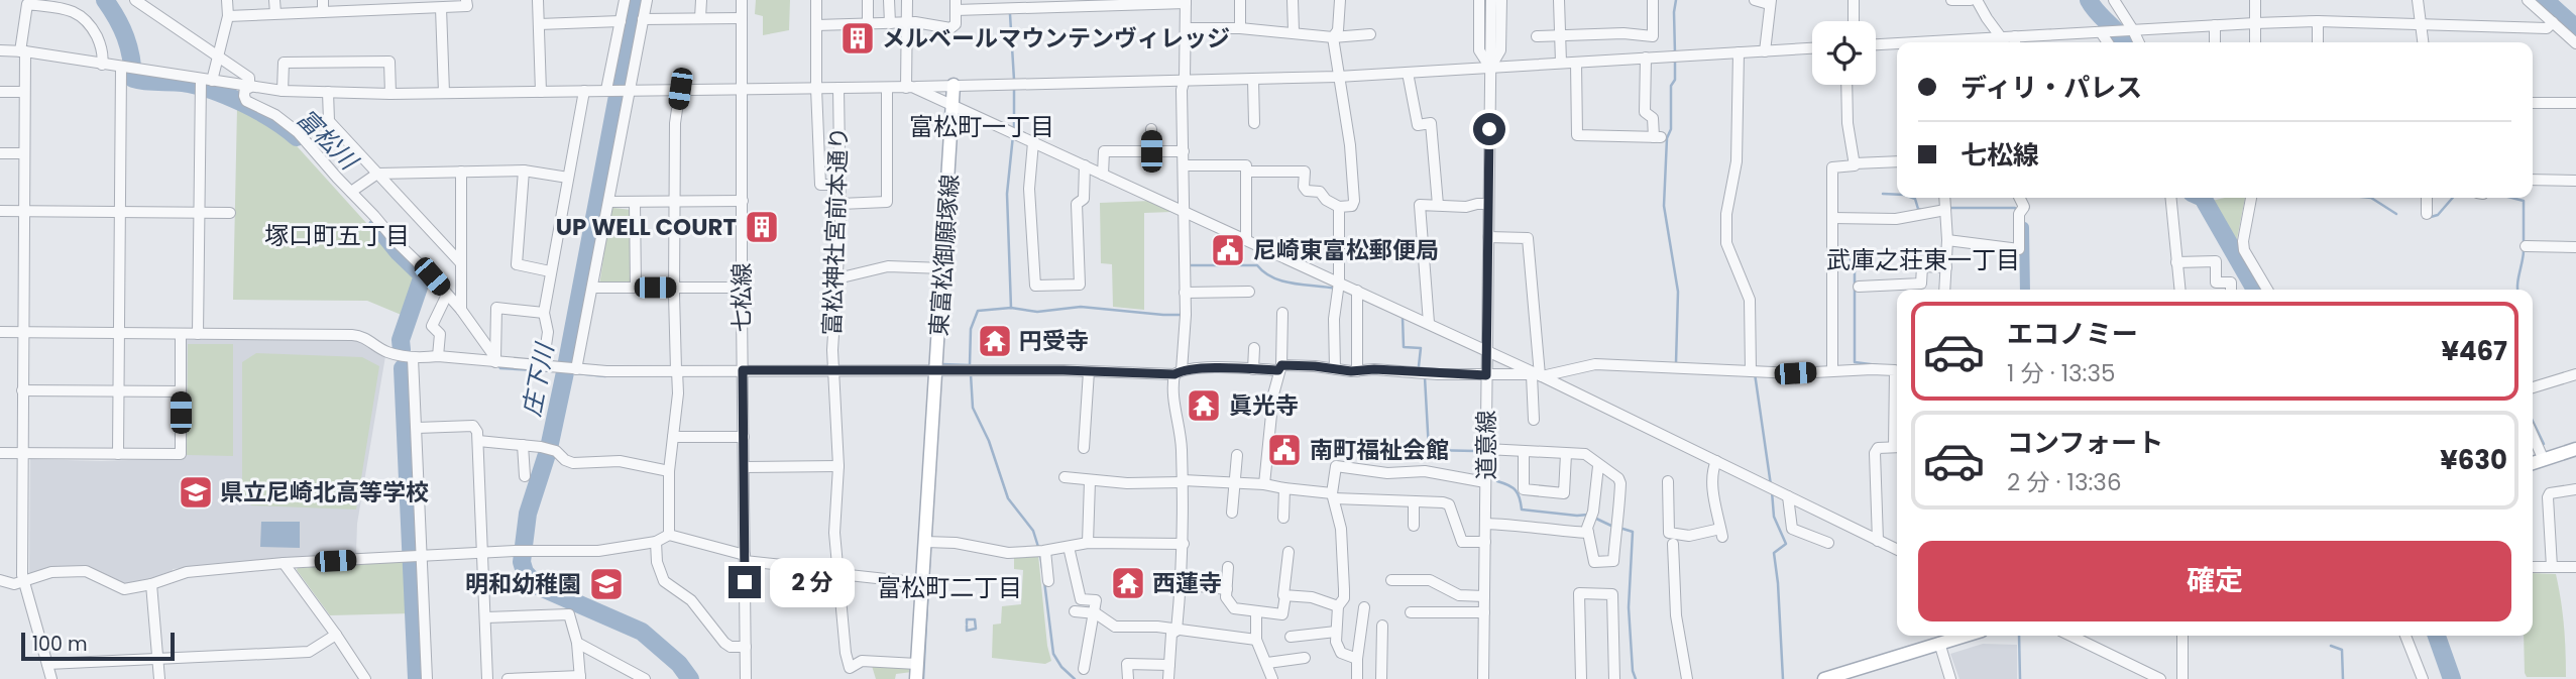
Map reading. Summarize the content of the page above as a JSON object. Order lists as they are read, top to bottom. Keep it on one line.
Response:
{"streets":{"main road":["東富松御願塚線"],"street":["富松神社宮前本通り","七松線","道意線"]},"crossings":[["富松神社宮前本通り","東富松御願塚線"]],"districts":["富松町一丁目","塚口町五丁目","武庫之荘東一丁目","富松町二丁目"],"water":["富松川","庄下川"],"places":{"building":["メルベールマウンテンヴィレッジ","UP WELL COURT"],"public building":["尼崎東富松郵便局","南町福祉会館"],"temple":["円受寺","眞光寺","西蓮寺"],"school or university":["県立尼崎北高等学校","明和幼稚園"]},"scale_bar":"100 m","page":{"banner":["ディリ・パレス","七松線"],"list":[{"name":"エコノミー","note":"1 分 · 13:35","value":"¥467"},{"name":"コンフォート","note":"2 分 · 13:36","value":"¥630"}],"buttons":"確定","bubble":"2 分","scale":"100 m"}}
